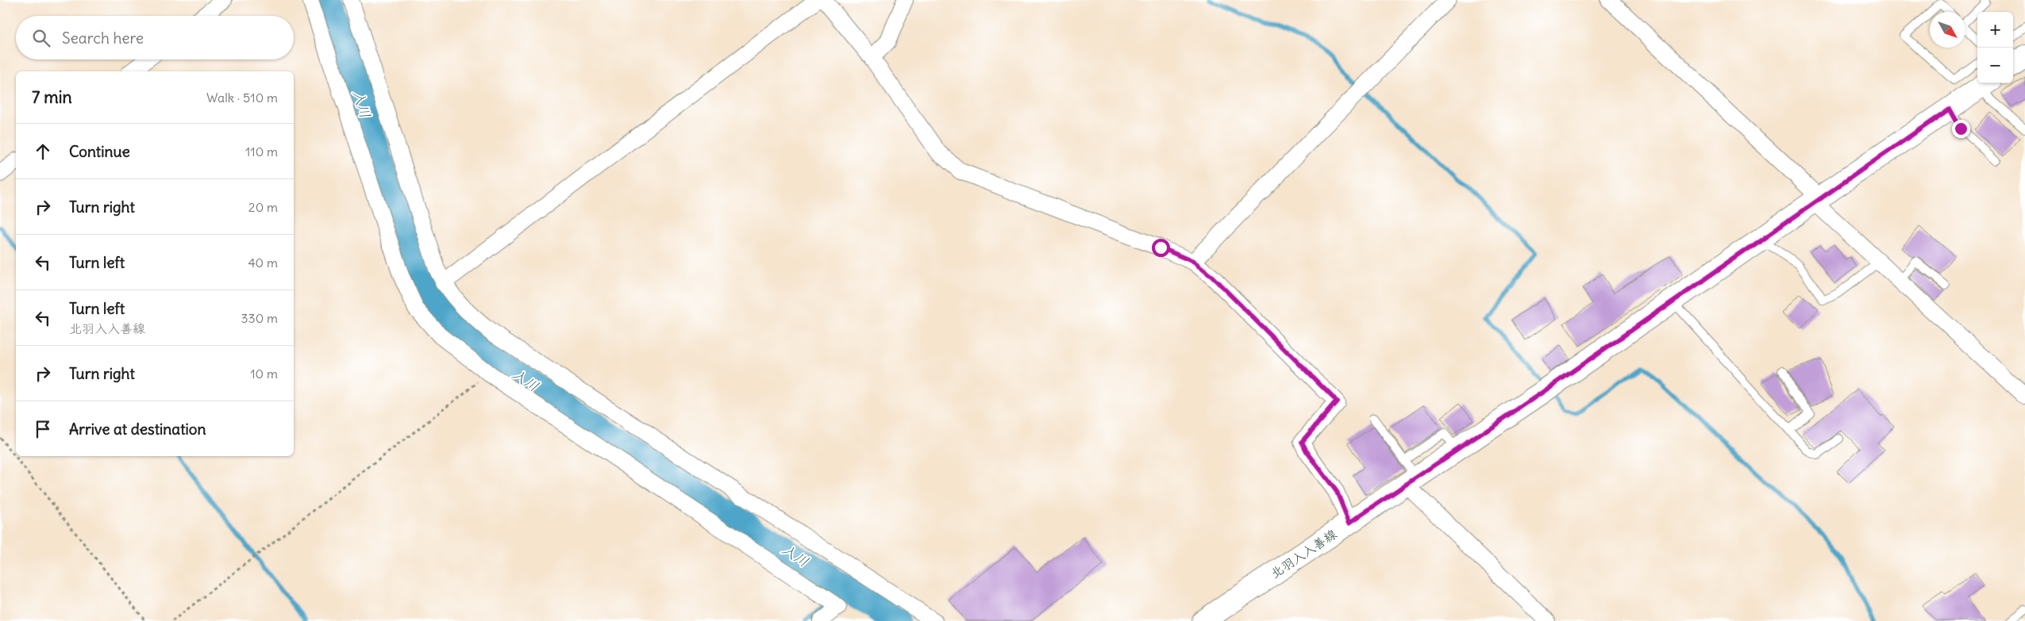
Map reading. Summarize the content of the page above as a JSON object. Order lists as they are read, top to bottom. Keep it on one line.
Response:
{"streets":{"main road":["北羽入入善線"]},"water":["入川"],"north":"bottom right","page":{"map_buttons":["+","−"],"search":"Search here","heading":["7 min","Walk · 510 m"],"list":[["Continue","110 m"],["Turn right","20 m"],["Turn left","40 m"],["Turn left","北羽入入善線","330 m"],["Turn right","10 m"],"Arrive at destination"]}}
